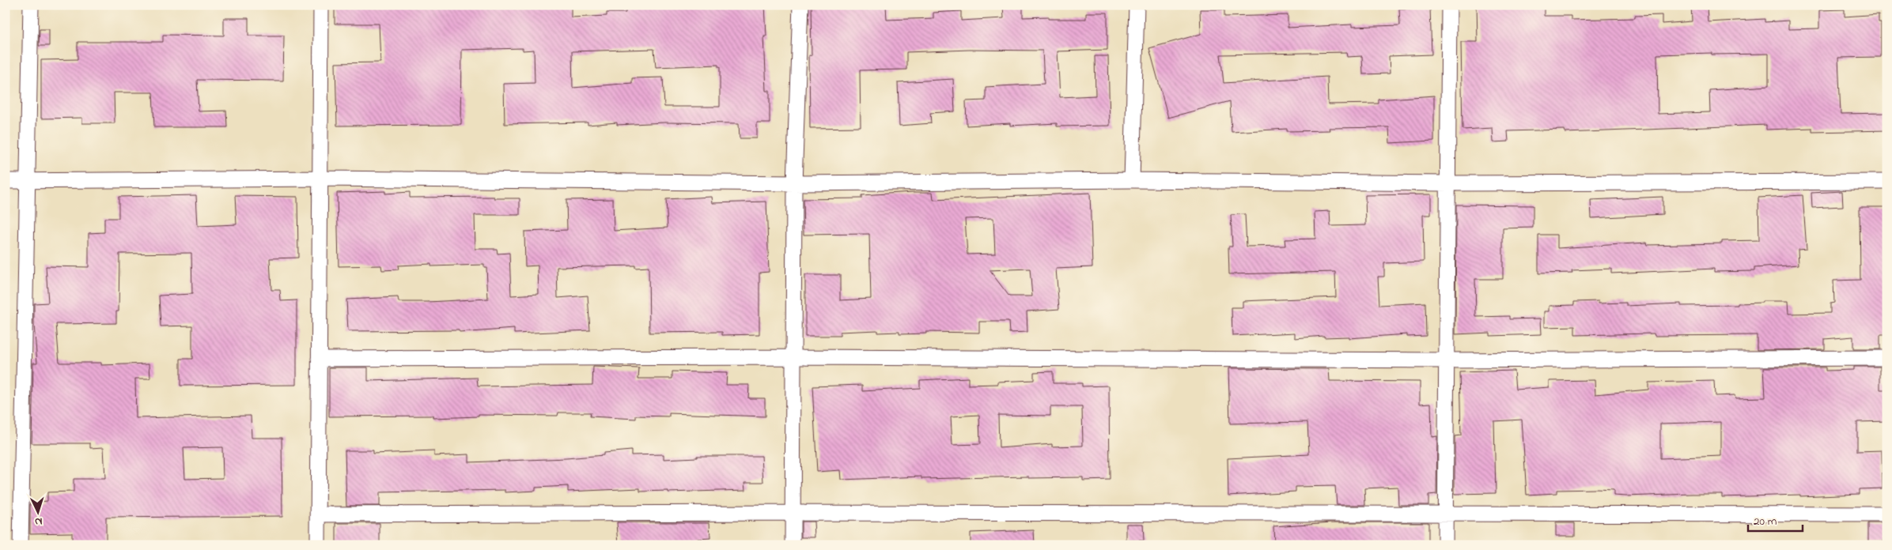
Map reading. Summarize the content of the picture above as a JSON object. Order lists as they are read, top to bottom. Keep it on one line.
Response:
{"scale_bar":"20 m","north":"bottom"}
